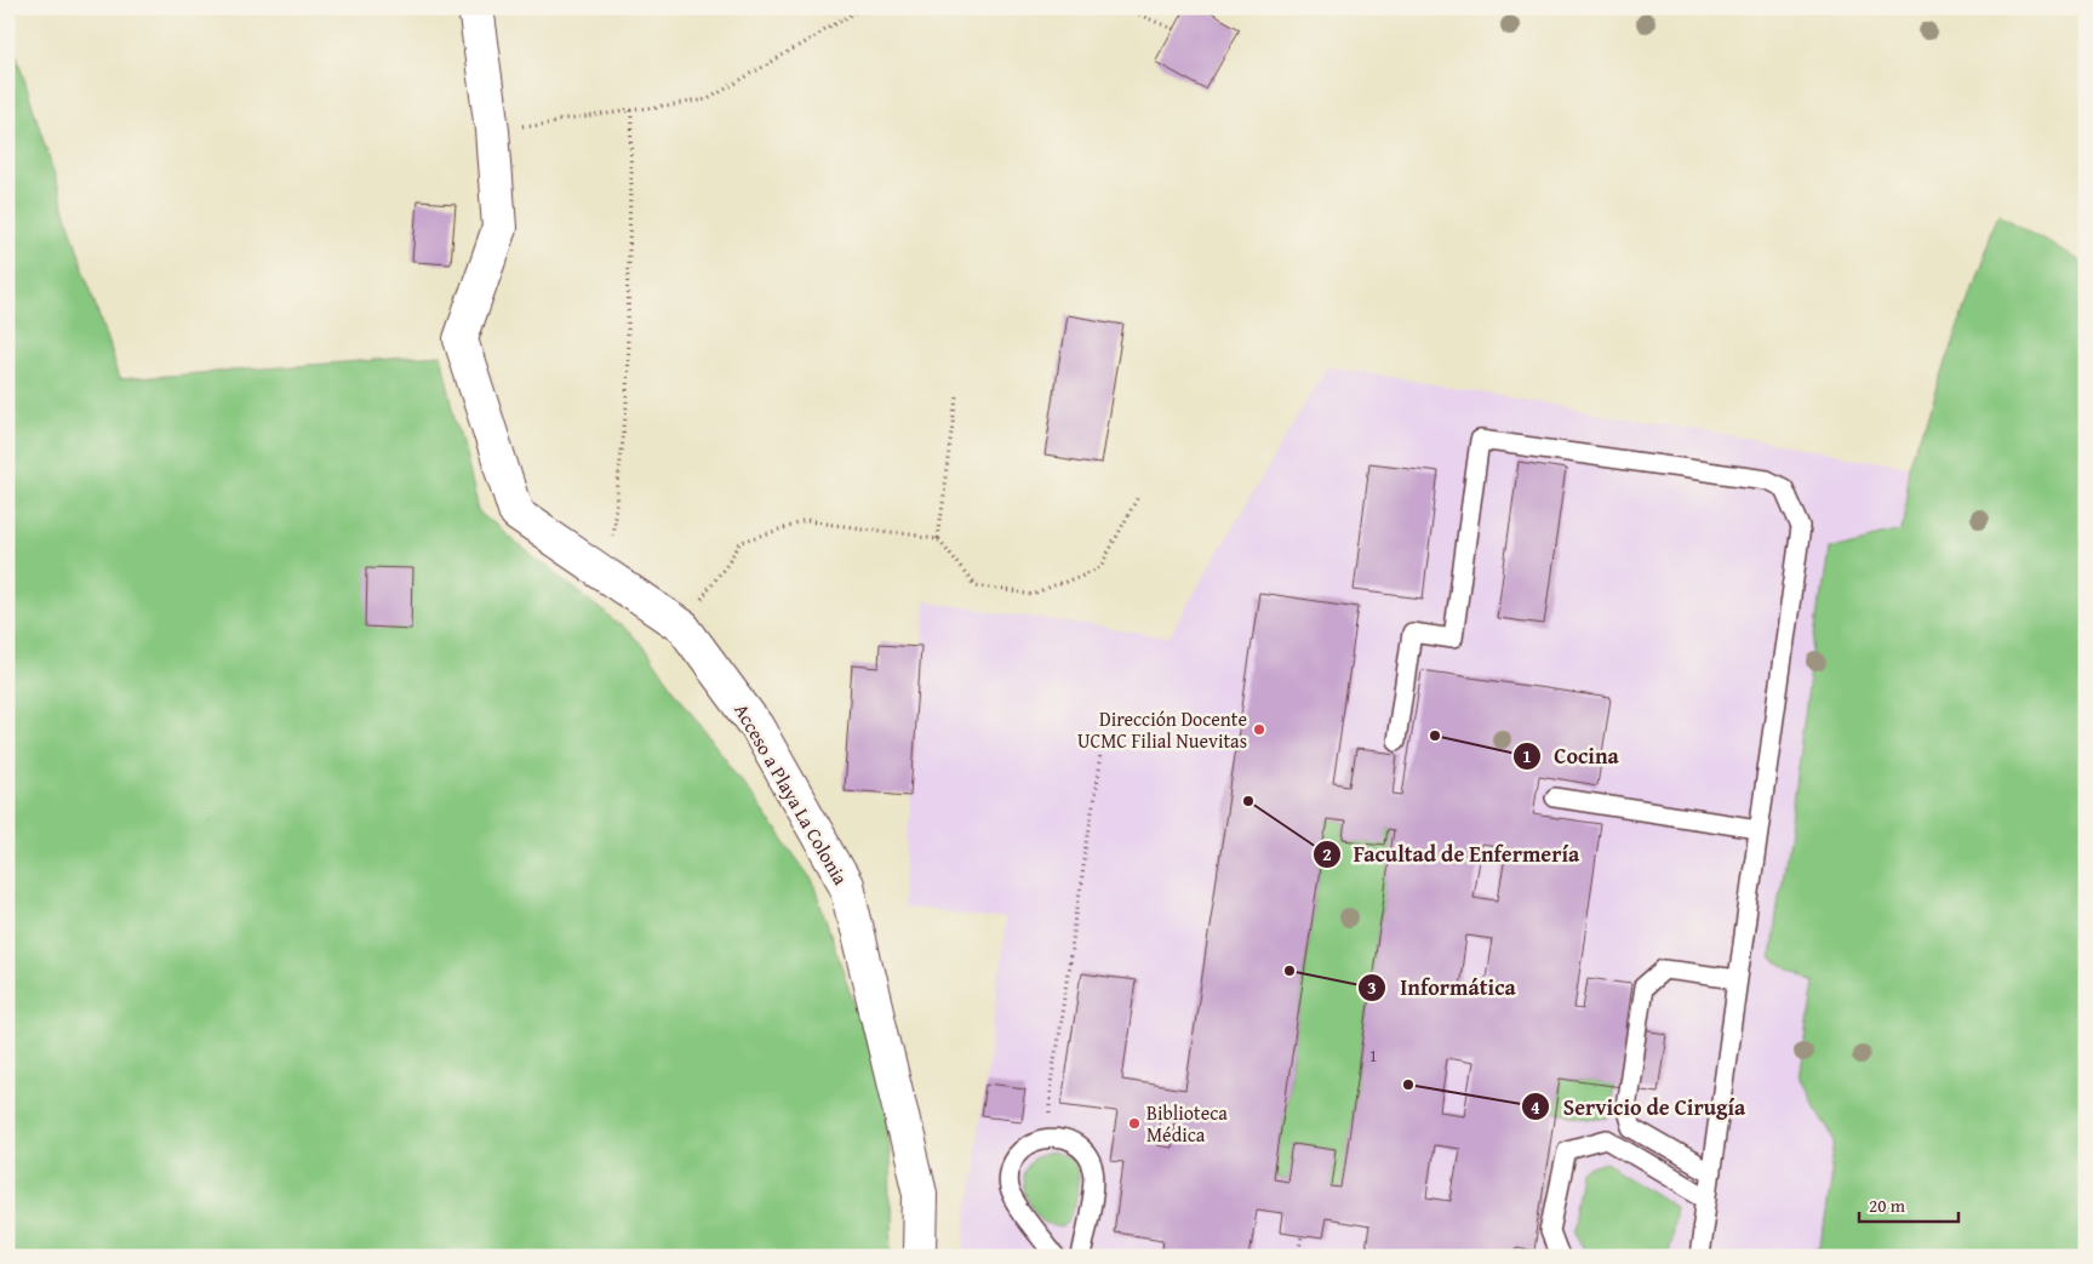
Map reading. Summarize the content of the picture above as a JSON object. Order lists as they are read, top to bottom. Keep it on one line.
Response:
{"streets":{"street":["Acceso a Playa La Colonia"]},"places":["Dirección Docente UCMC Filial Nuevitas","Cocina","Facultad de Enfermería","Informática","Servicio de Cirugía","Biblioteca Médica"],"house_numbers":["1"],"scale_bar":"20 m"}
